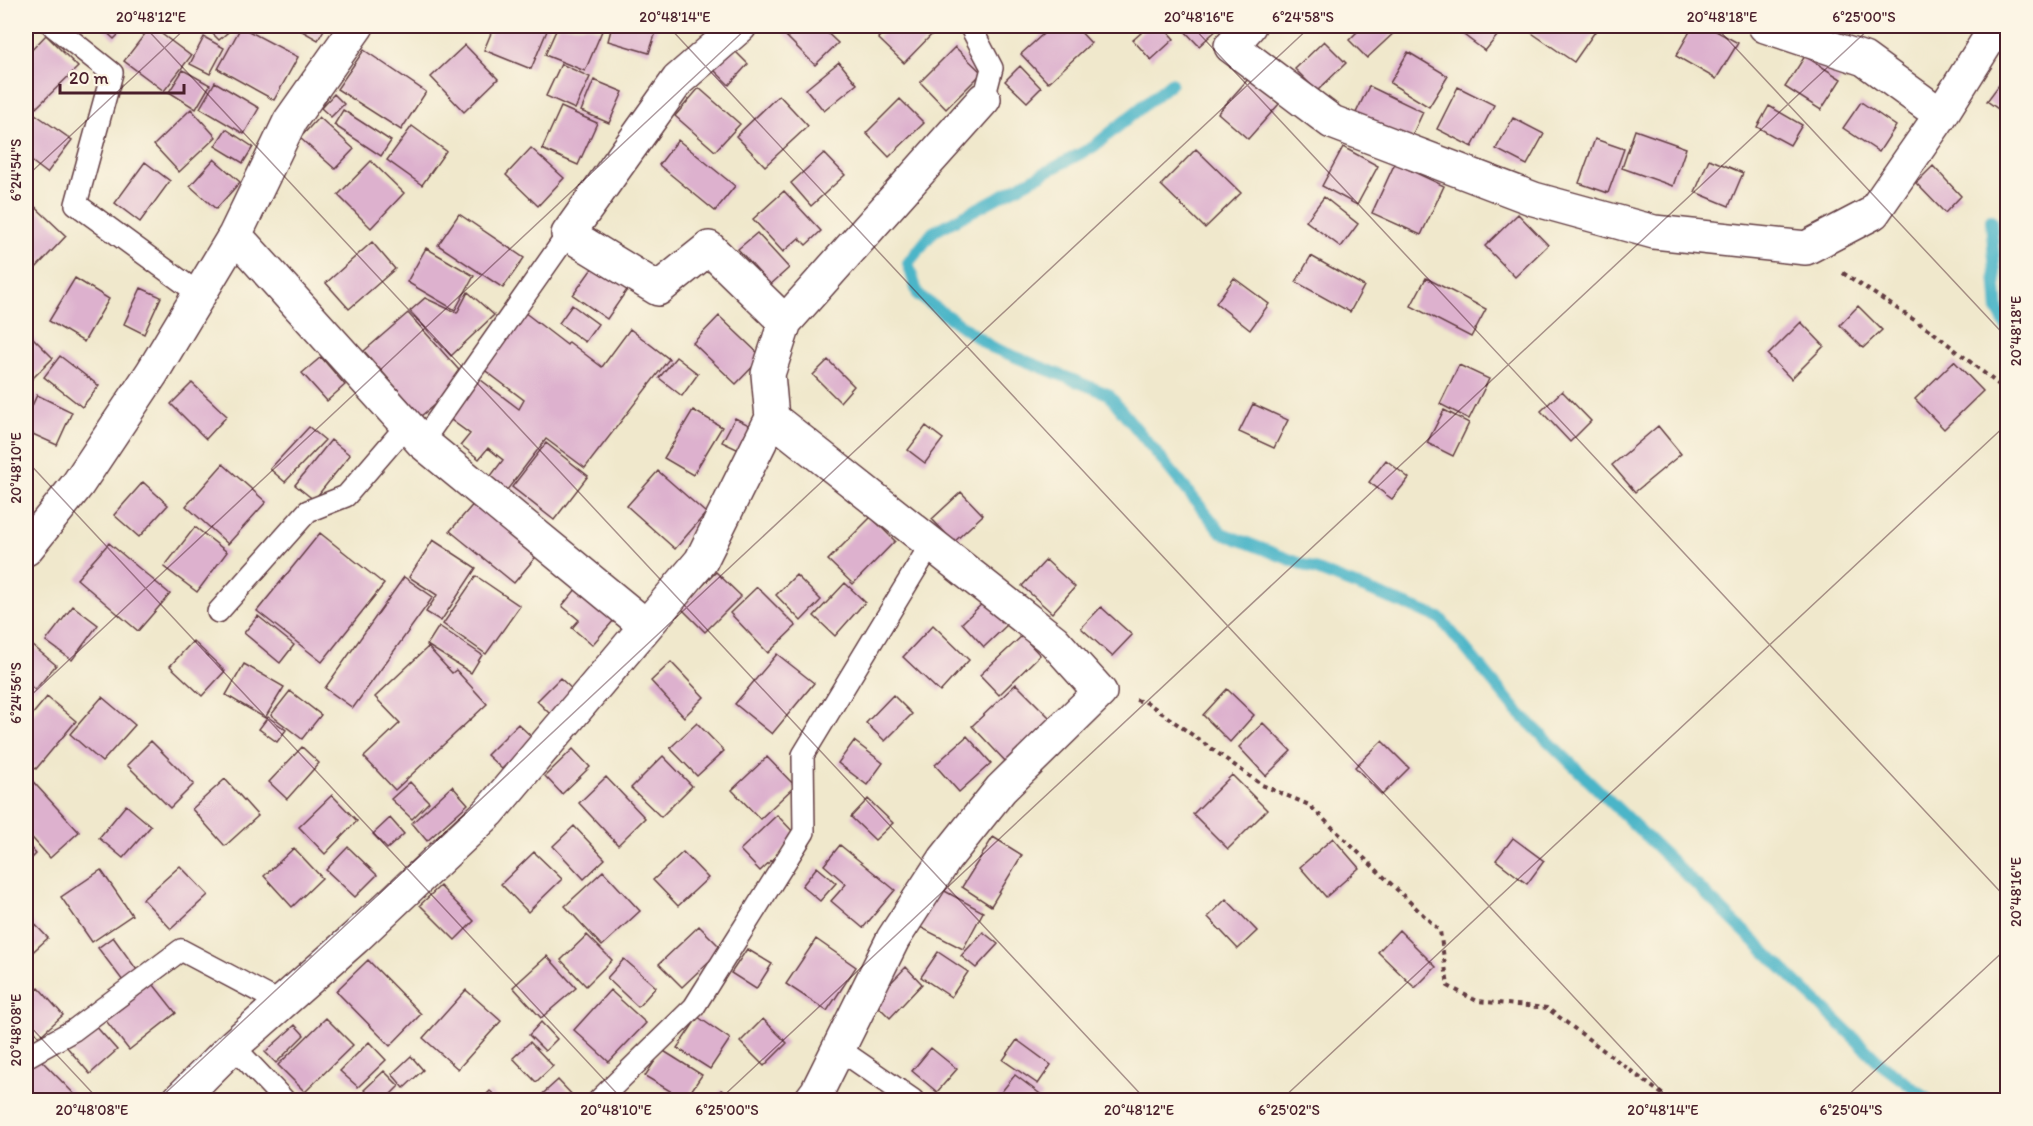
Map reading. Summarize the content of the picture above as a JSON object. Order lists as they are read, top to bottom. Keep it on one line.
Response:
{"scale_bar":"20 m","coordinates":["20°48'12\"E","20°48'14\"E","20°48'16\"E","6°24'58\"S","20°48'18\"E","6°25'00\"S","6°24'54\"S","20°48'10\"E","6°24'56\"S","20°48'08\"E","6°25'02\"S","6°25'04\"S"]}
